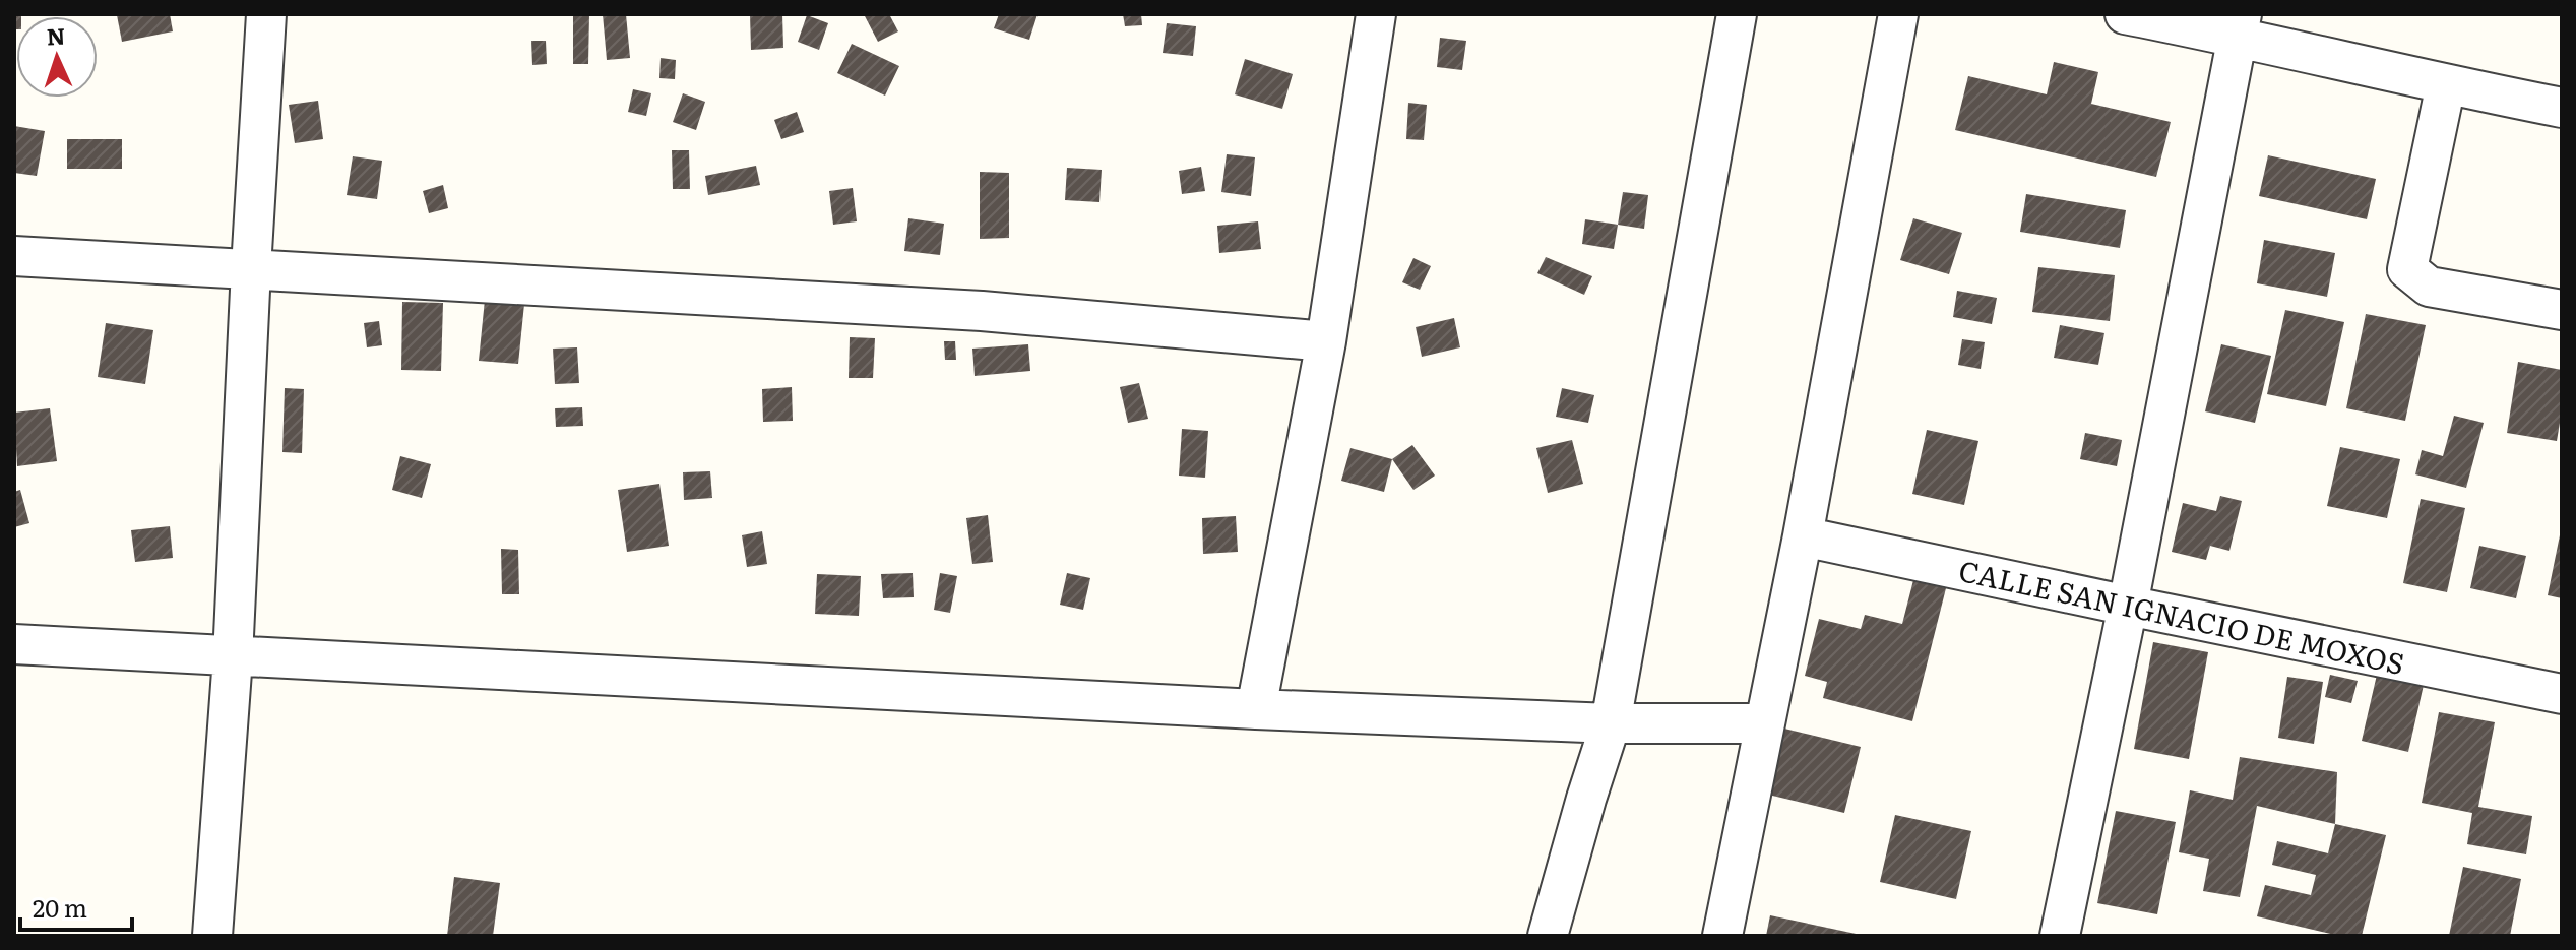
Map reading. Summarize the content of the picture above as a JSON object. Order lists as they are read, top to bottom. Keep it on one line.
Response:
{"streets":{"street":["CALLE SAN IGNACIO DE MOXOS"]},"scale_bar":"20 m","north":"top"}
